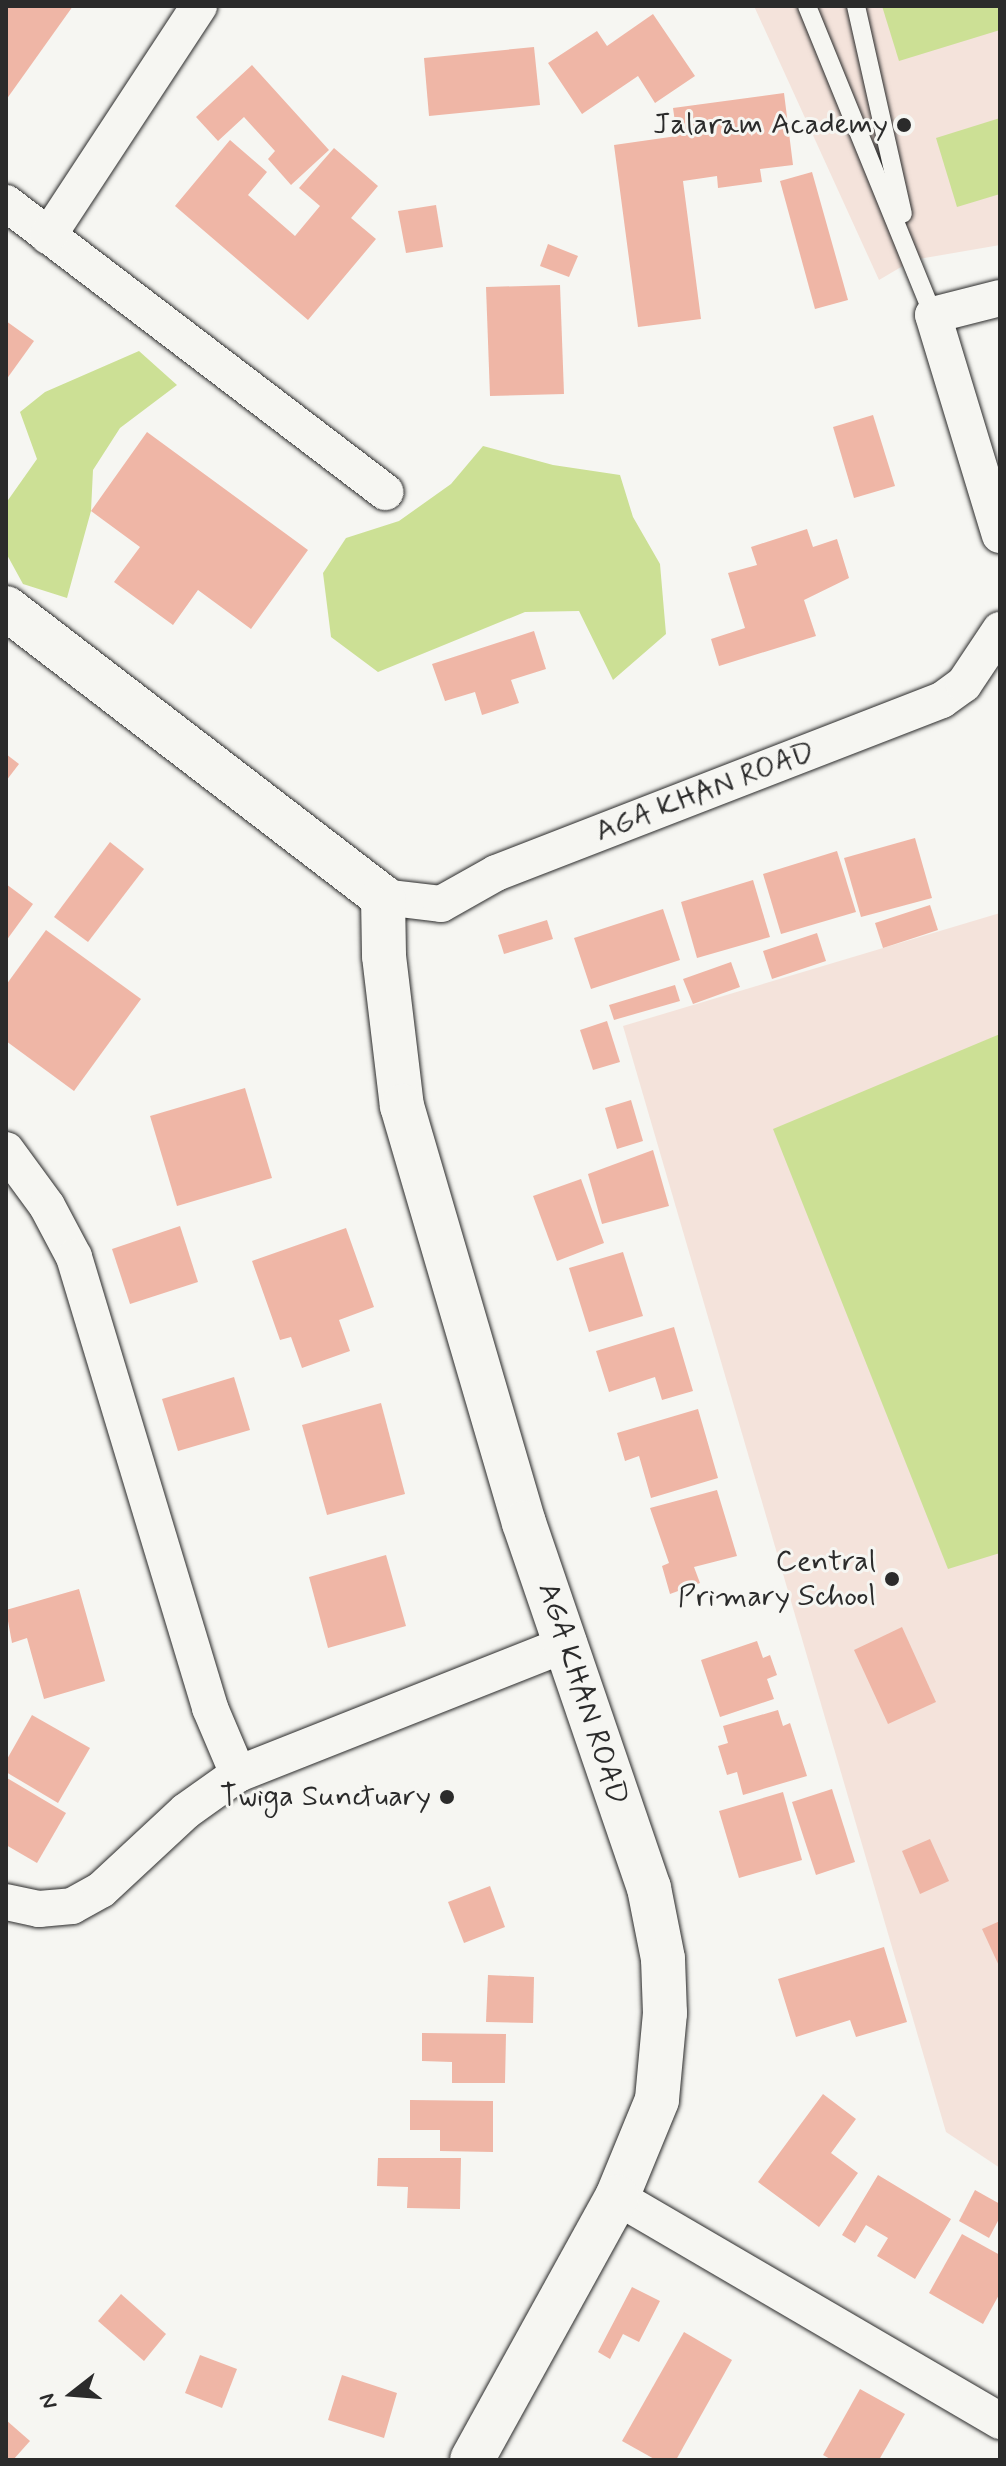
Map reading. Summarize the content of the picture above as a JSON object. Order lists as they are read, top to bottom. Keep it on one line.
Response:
{"streets":{"street":["AGA KHAN ROAD"]},"places":["Jalaram Academy","Central Primary School","Twiga Sunctuary"],"north":"left"}
